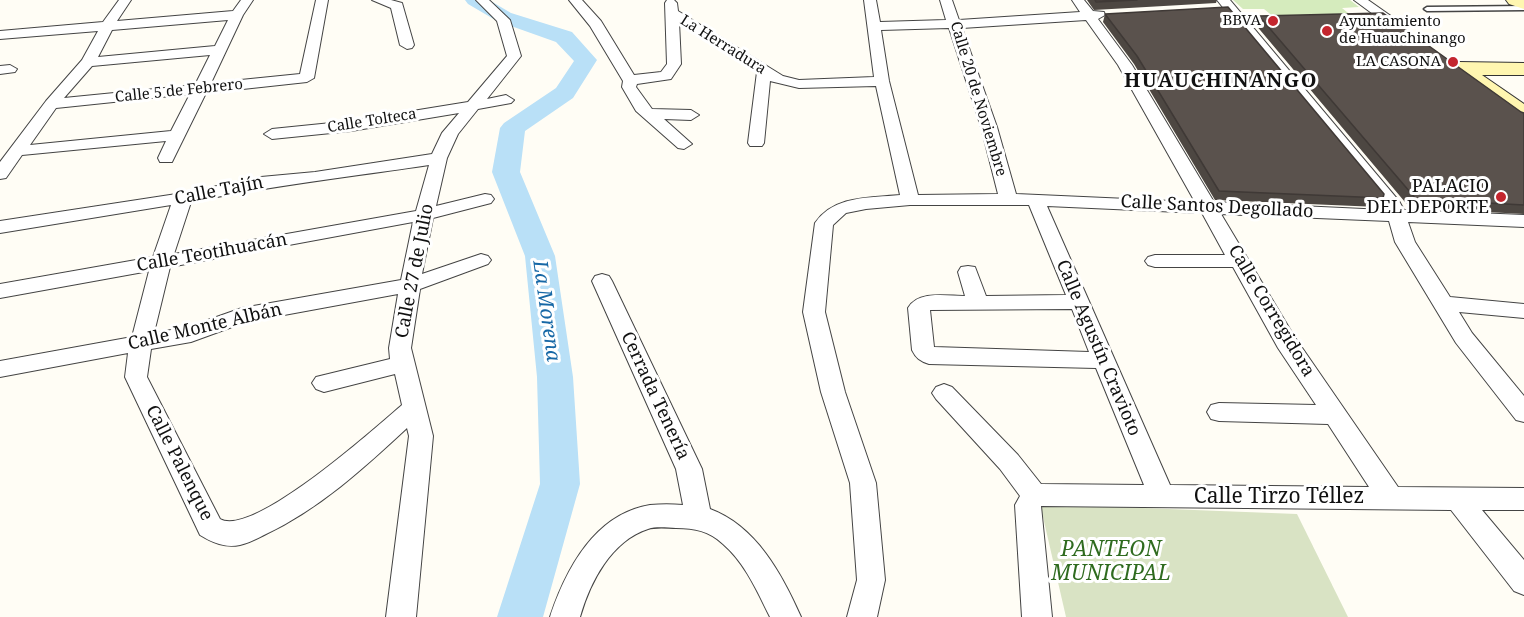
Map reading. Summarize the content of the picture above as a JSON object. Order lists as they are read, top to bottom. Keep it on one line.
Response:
{"streets":{"street":["La Herradura","Calle 5 de Febrero","Calle 20 de Noviembre","Calle Tolteca","Calle Tajín","Calle Santos Degollado","Calle Teotihuacán","Calle 27 de Julio","Calle Corregidora","Calle Monte Albán","Calle Agustín Cravioto","Cerrada Tenería","Calle Palenque","Calle Tirzo Téllez"]},"crossings":[["Calle 20 de Noviembre","Calle Santos Degollado"],["Calle Tolteca","Calle 27 de Julio"],["Calle Tajín","Calle 27 de Julio"],["Calle Tajín","Calle Palenque"],["Calle Santos Degollado","Calle Corregidora"],["Calle Santos Degollado","Calle Agustín Cravioto"],["Calle Teotihuacán","Calle 27 de Julio"],["Calle Teotihuacán","Calle Palenque"],["Calle 27 de Julio","Calle Monte Albán"],["Calle 27 de Julio","Calle Palenque"],["Calle Corregidora","Calle Tirzo Téllez"],["Calle Monte Albán","Calle Palenque"],["Calle Agustín Cravioto","Calle Tirzo Téllez"]],"districts":["HUAUCHINANGO"],"water":["La Morena"],"parks":["PANTEON MUNICIPAL"],"places":["BBVA","Ayuntamiento de Huauchinango","LA CASONA","PALACIO DEL DEPORTE"]}
